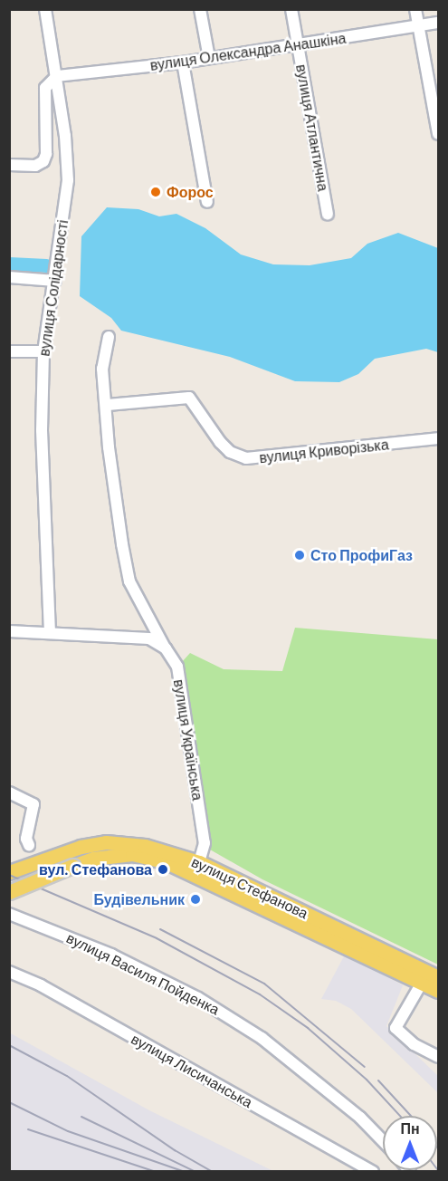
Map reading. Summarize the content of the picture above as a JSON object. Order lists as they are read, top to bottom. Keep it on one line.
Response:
{"streets":{"main road":["вулиця Стефанова"],"street":["вулиця Олександра Анашкіна","вулиця Атлантична","вулиця Солідарності","вулиця Криворізька","вулиця Українська","вулиця Василя Пойденка","вулиця Лисичанська"]},"crossings":[["вулиця Олександра Анашкіна","вулиця Атлантична"],["вулиця Олександра Анашкіна","вулиця Солідарності"],["вулиця Криворізька","вулиця Українська"],["вулиця Українська","вулиця Стефанова"]],"places":["Форос","Сто ПрофиГаз","вул. Стефанова","Будівельник"],"north":"top"}
